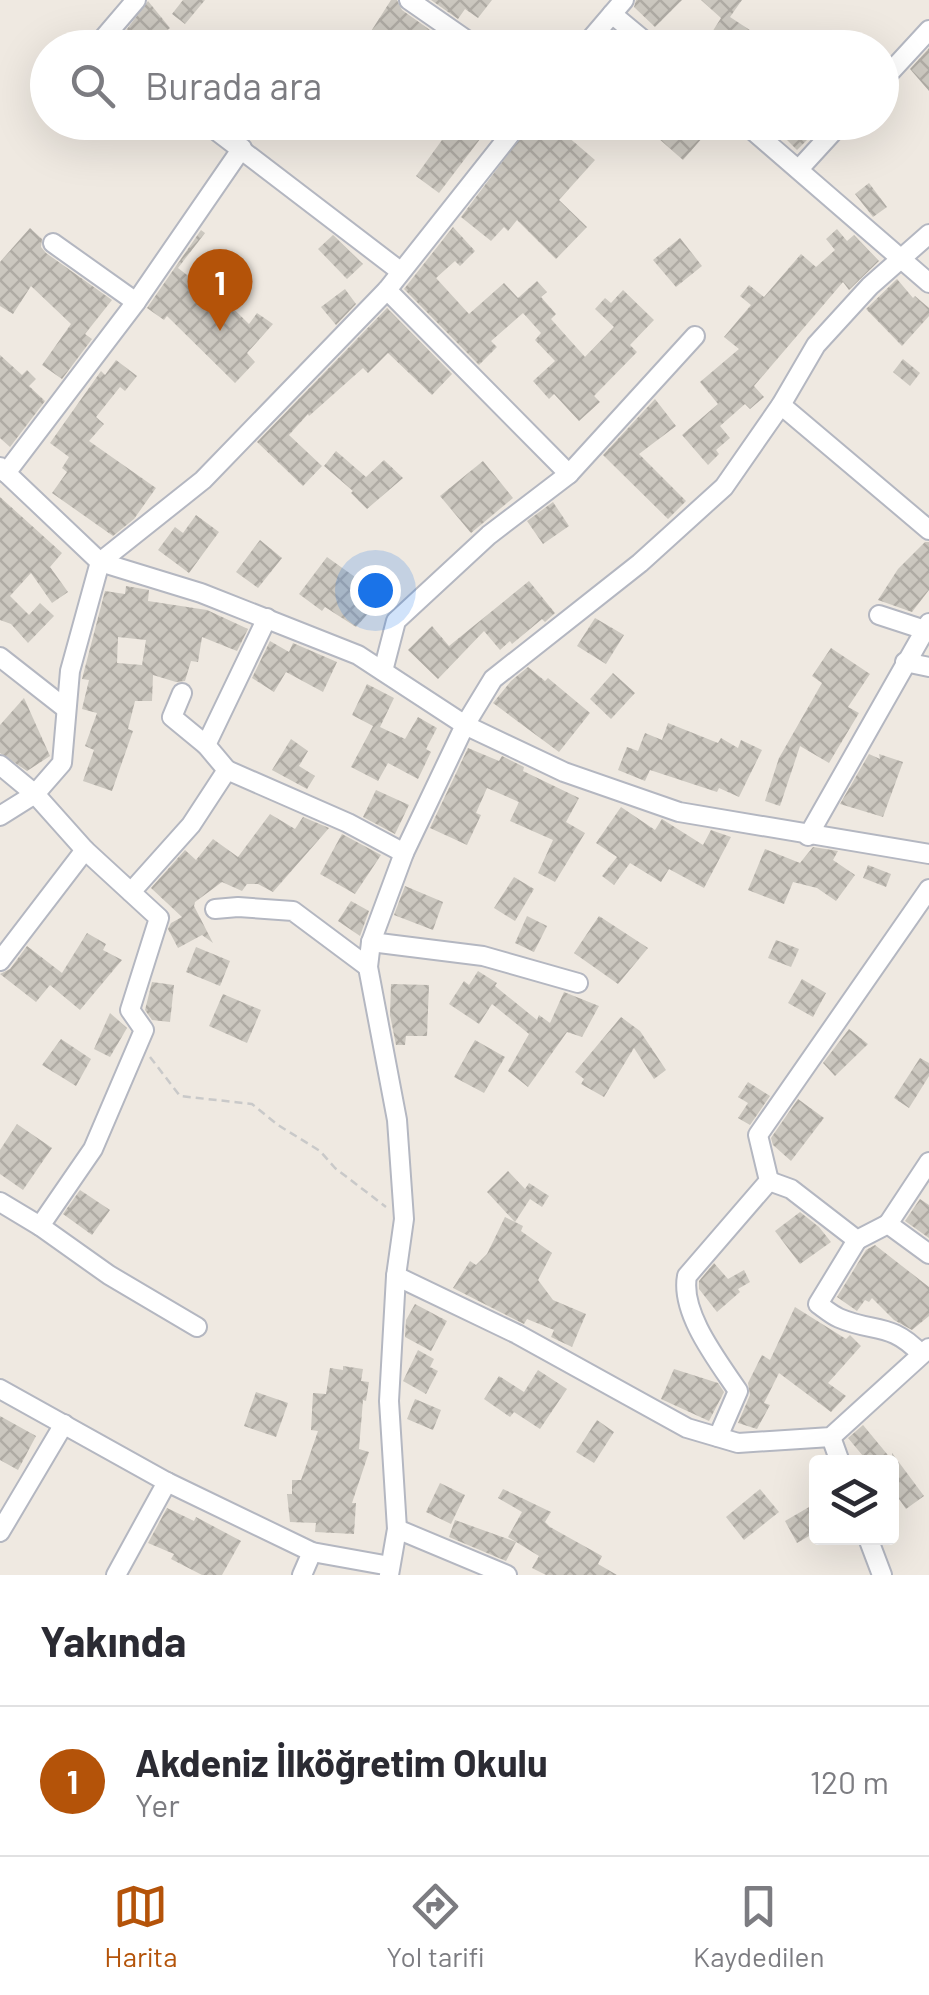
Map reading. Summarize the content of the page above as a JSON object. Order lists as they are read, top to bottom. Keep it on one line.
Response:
{"page":{"search":"Burada ara","pins":"1","heading":"Yakında","list":[{"mark":"1","name":"Akdeniz İlköğretim Okulu","note":"Yer","value":"120 m"}],"nav":["Harita","Yol tarifi","Kaydedilen"]}}
